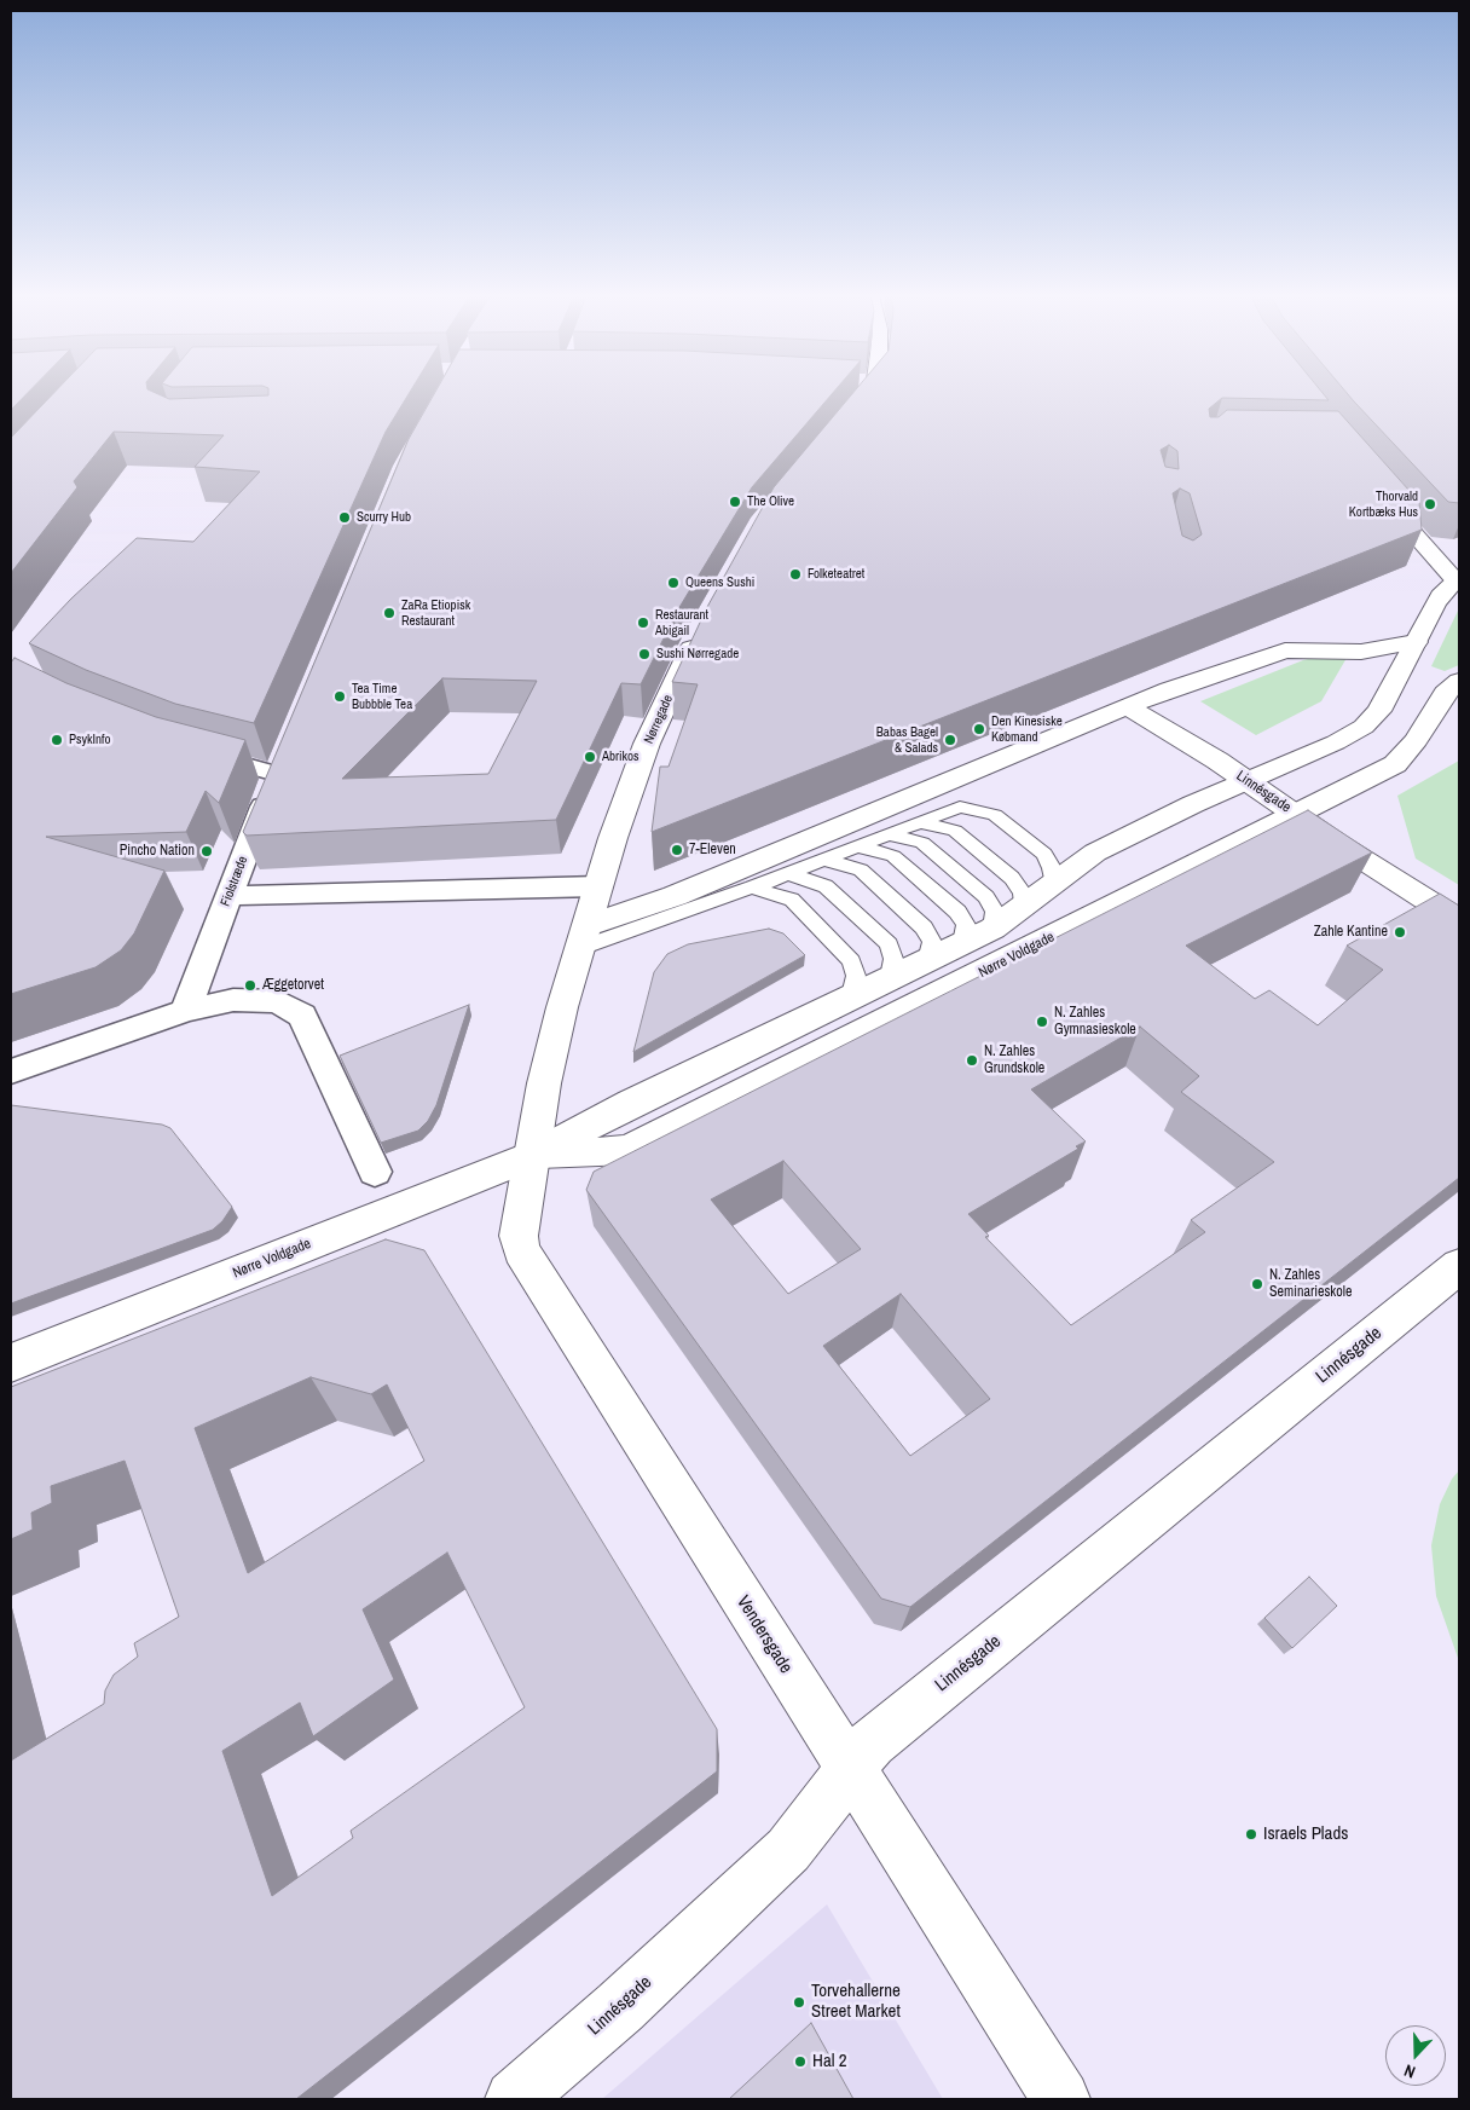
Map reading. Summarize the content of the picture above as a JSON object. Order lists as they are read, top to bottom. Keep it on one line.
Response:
{"streets":{"street":["Nørregade","Linnésgade","Fiolstræde","Nørre Voldgade","Vendersgade"]},"crossings":[["Nørregade","Nørre Voldgade"],["Nørregade","Vendersgade"],["Linnésgade","Nørre Voldgade"],["Linnésgade","Vendersgade"],["Nørre Voldgade","Vendersgade"]],"places":["The Olive","Thorvald Kortbæks Hus","Scurry Hub","Folketeatret","Queens Sushi","ZaRa Etiopisk Restaurant","Restaurant Abigail","Sushi Nørregade","Tea Time Bubbble Tea","Den Kinesiske Købmand","PsykInfo","Babas Bagel & Salads","Abrikos","7-Eleven","Pincho Nation","Zahle Kantine","Æggetorvet","N. Zahles Gymnasieskole","N. Zahles Grundskole","N. Zahles Seminarieskole","Israels Plads","Torvehallerne Street Market","Hal 2"],"north":"bottom"}
